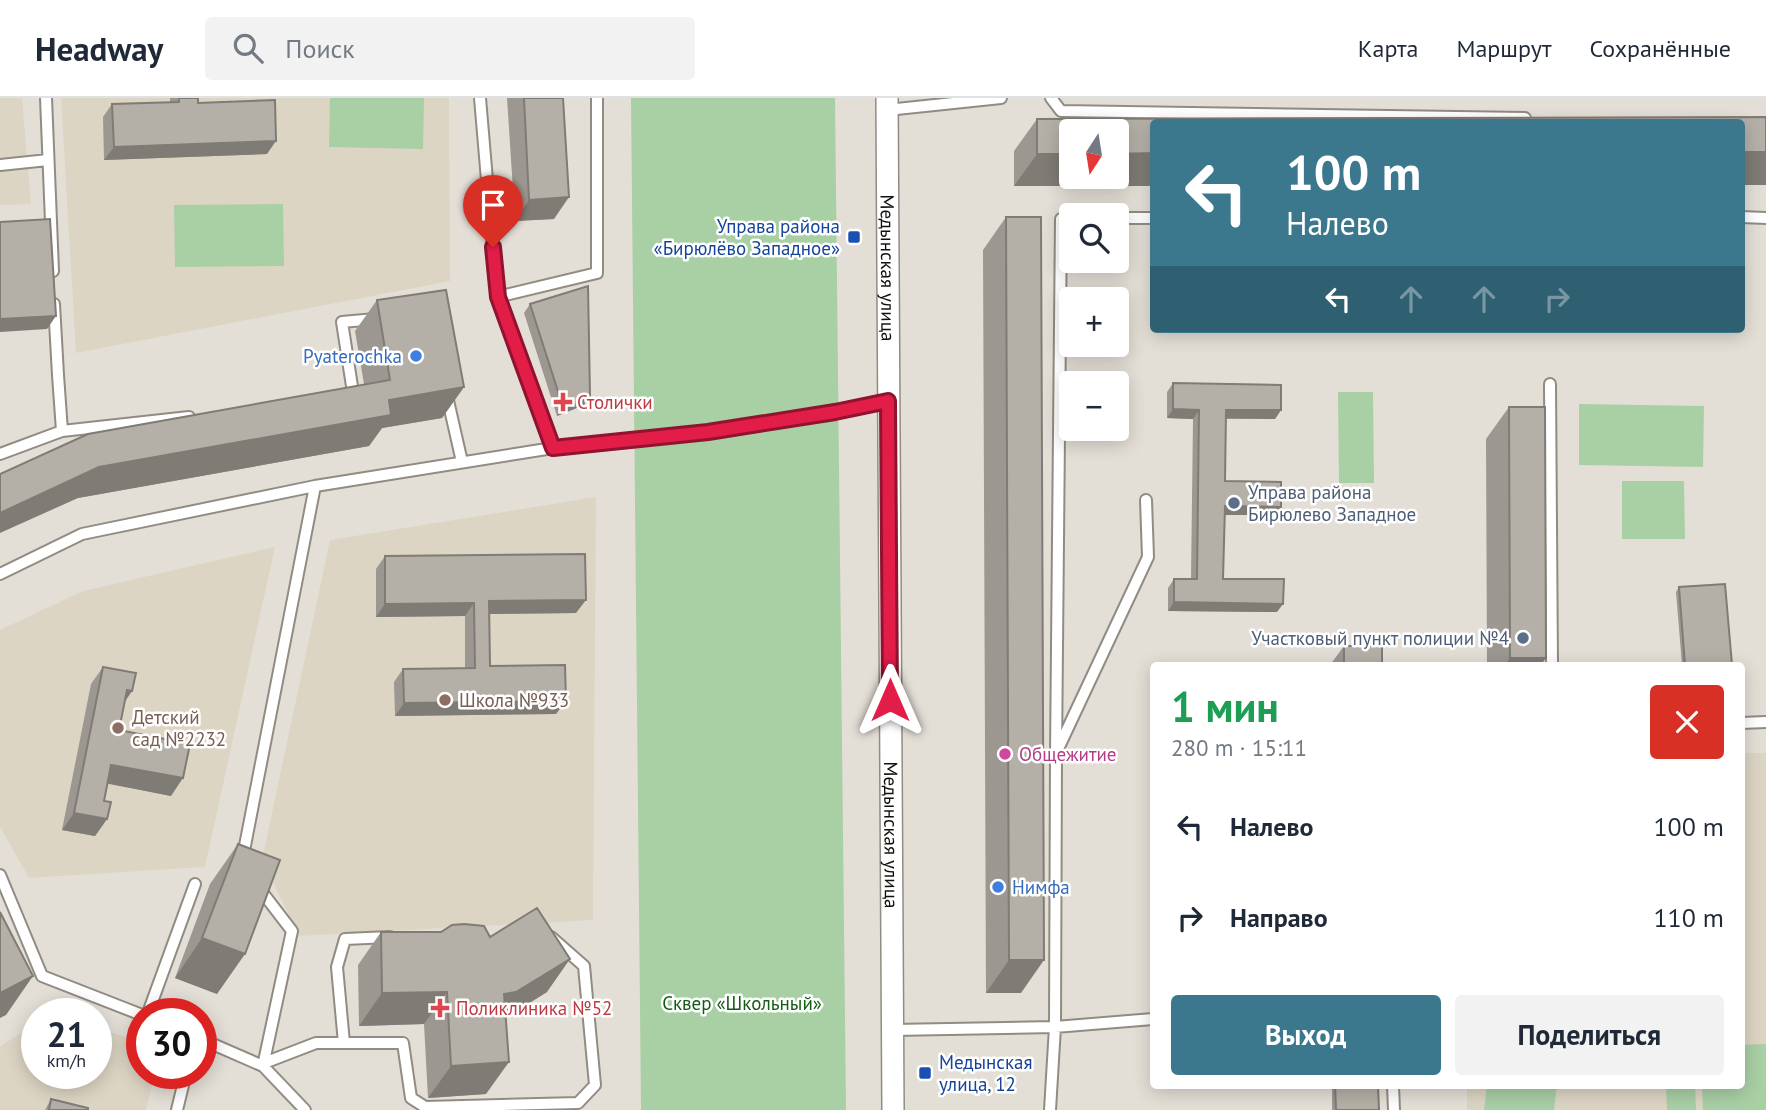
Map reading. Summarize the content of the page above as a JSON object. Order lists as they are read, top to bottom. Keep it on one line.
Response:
{"streets":{"street":["Медынская улица"]},"parks":["Сквер «Школьный»"],"places":{"transit":["Управа района «Бирюлёво Западное»","Медынская улица, 12"],"other":["Pyaterochka","Управа района Бирюлево Западное","Участковый пункт полиции №4","Школа №933","Детский сад №2232","Общежитие","Нимфа"],"health":["Столички","Поликлиника №52"]},"north":"bottom","page":{"header":"Headway","search":"Поиск","nav":["Карта","Маршрут","Сохранённые"],"map_buttons":["+","−"],"turn":["100 m","Налево"],"heading":["1 мин","280 m · 15:11"],"list":[{"name":"Налево","value":"100 m"},{"name":"Направо","value":"110 m"}],"buttons":["Выход","Поделиться"],"speed":"21 km/h","limit":"30"}}
